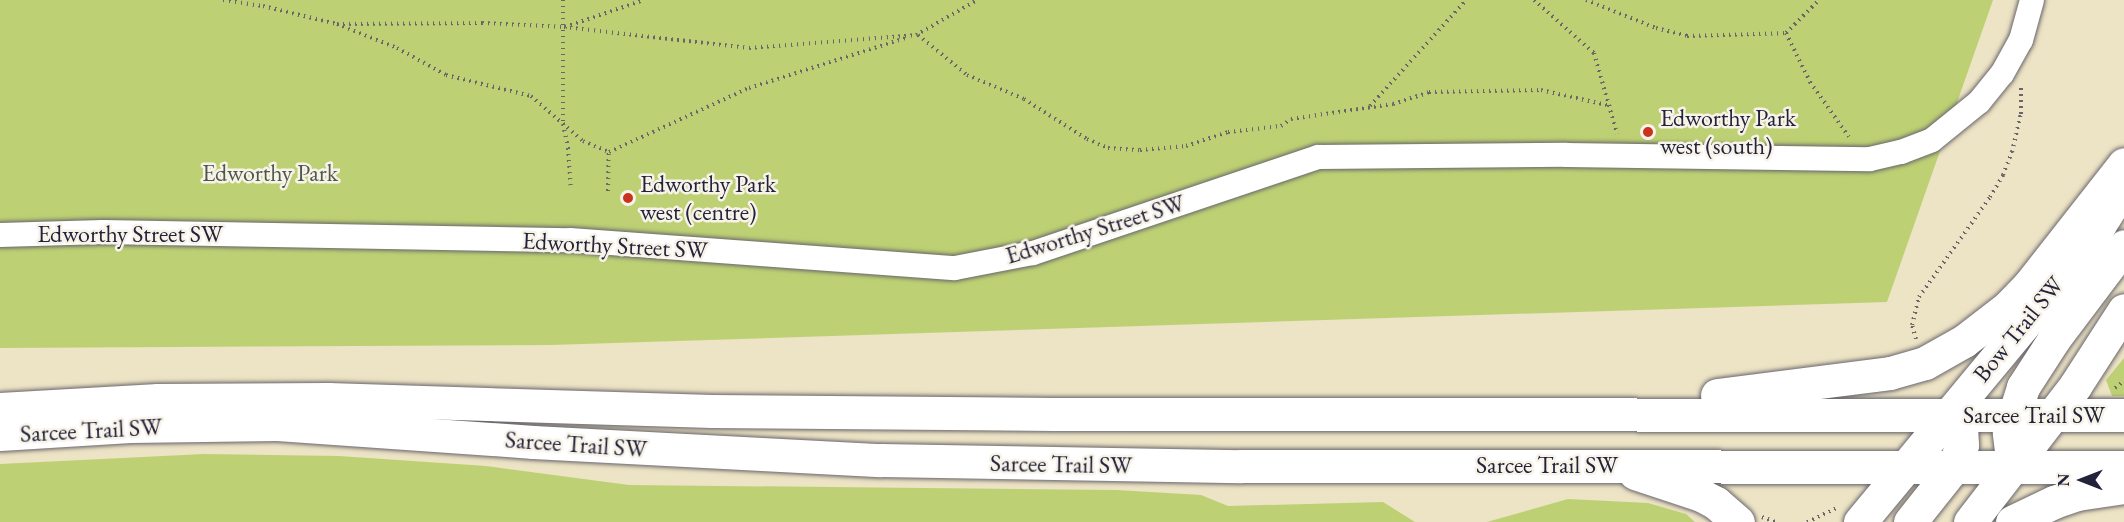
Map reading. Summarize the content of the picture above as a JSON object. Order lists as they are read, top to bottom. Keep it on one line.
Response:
{"streets":{"main road":["Bow Trail SW","Sarcee Trail SW"],"street":["Edworthy Street SW"]},"crossings":[["Bow Trail SW","Sarcee Trail SW"]],"parks":["Edworthy Park"],"places":["Edworthy Park west (south)","Edworthy Park west (centre)"],"north":"left"}
